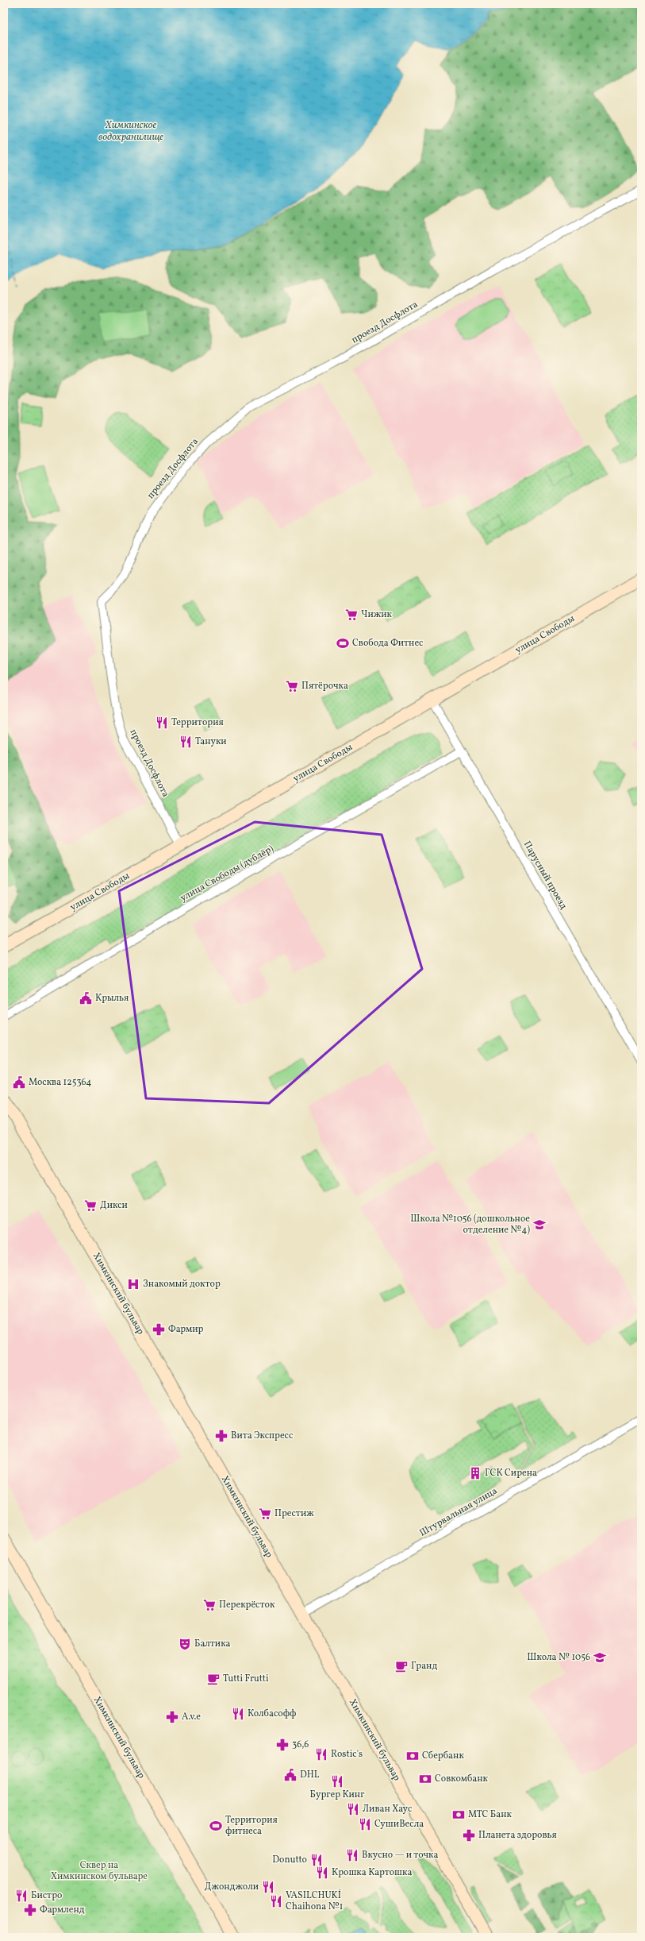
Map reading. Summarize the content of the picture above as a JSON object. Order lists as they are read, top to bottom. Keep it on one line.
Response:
{"streets":{"main road":["улица Свободы","Химкинский бульвар"],"street":["проезд Досфлота","улица Свободы (дублёр)","Парусный проезд","Штурвальная улица"]},"crossings":[["проезд Досфлота","улица Свободы"],["улица Свободы","Парусный проезд"],["улица Свободы (дублёр)","Парусный проезд"],["Химкинский бульвар","Штурвальная улица"]],"water":["Химкинское водохранилище"],"parks":["Сквер на Химкинском бульваре"],"places":{"supermarket":["Чижик","Пятёрочка","Дикси","Престиж","Перекрёсток"],"sports":["Свобода Фитнес","Территория фитнеса"],"restaurant":["Территория","Тануки","Колбасофф","Rostic's","Бургер Кинг","Ливан Хаус","СушиВесла","Вкусно — и точка","Donutto","Крошка Картошка","Джонджоли","Бистро","VASILCHUKÍ Chaihona №1"],"public building":["Крылья","Москва 125364","DHL"],"school or university":["Школа №1056 (дошкольное отделение №4)","Школа № 1056"],"hospital":["Знакомый доктор"],"pharmacy":["Фармир","Вита Экспресс","A.v.e","36,6","Планета здоровья","Фармленд"],"building":["ГСК Сирена"],"theatre":["Балтика"],"cafe":["Гранд","Tutti Frutti"],"bank":["Сбербанк","Совкомбанк","МТС Банк"]}}
